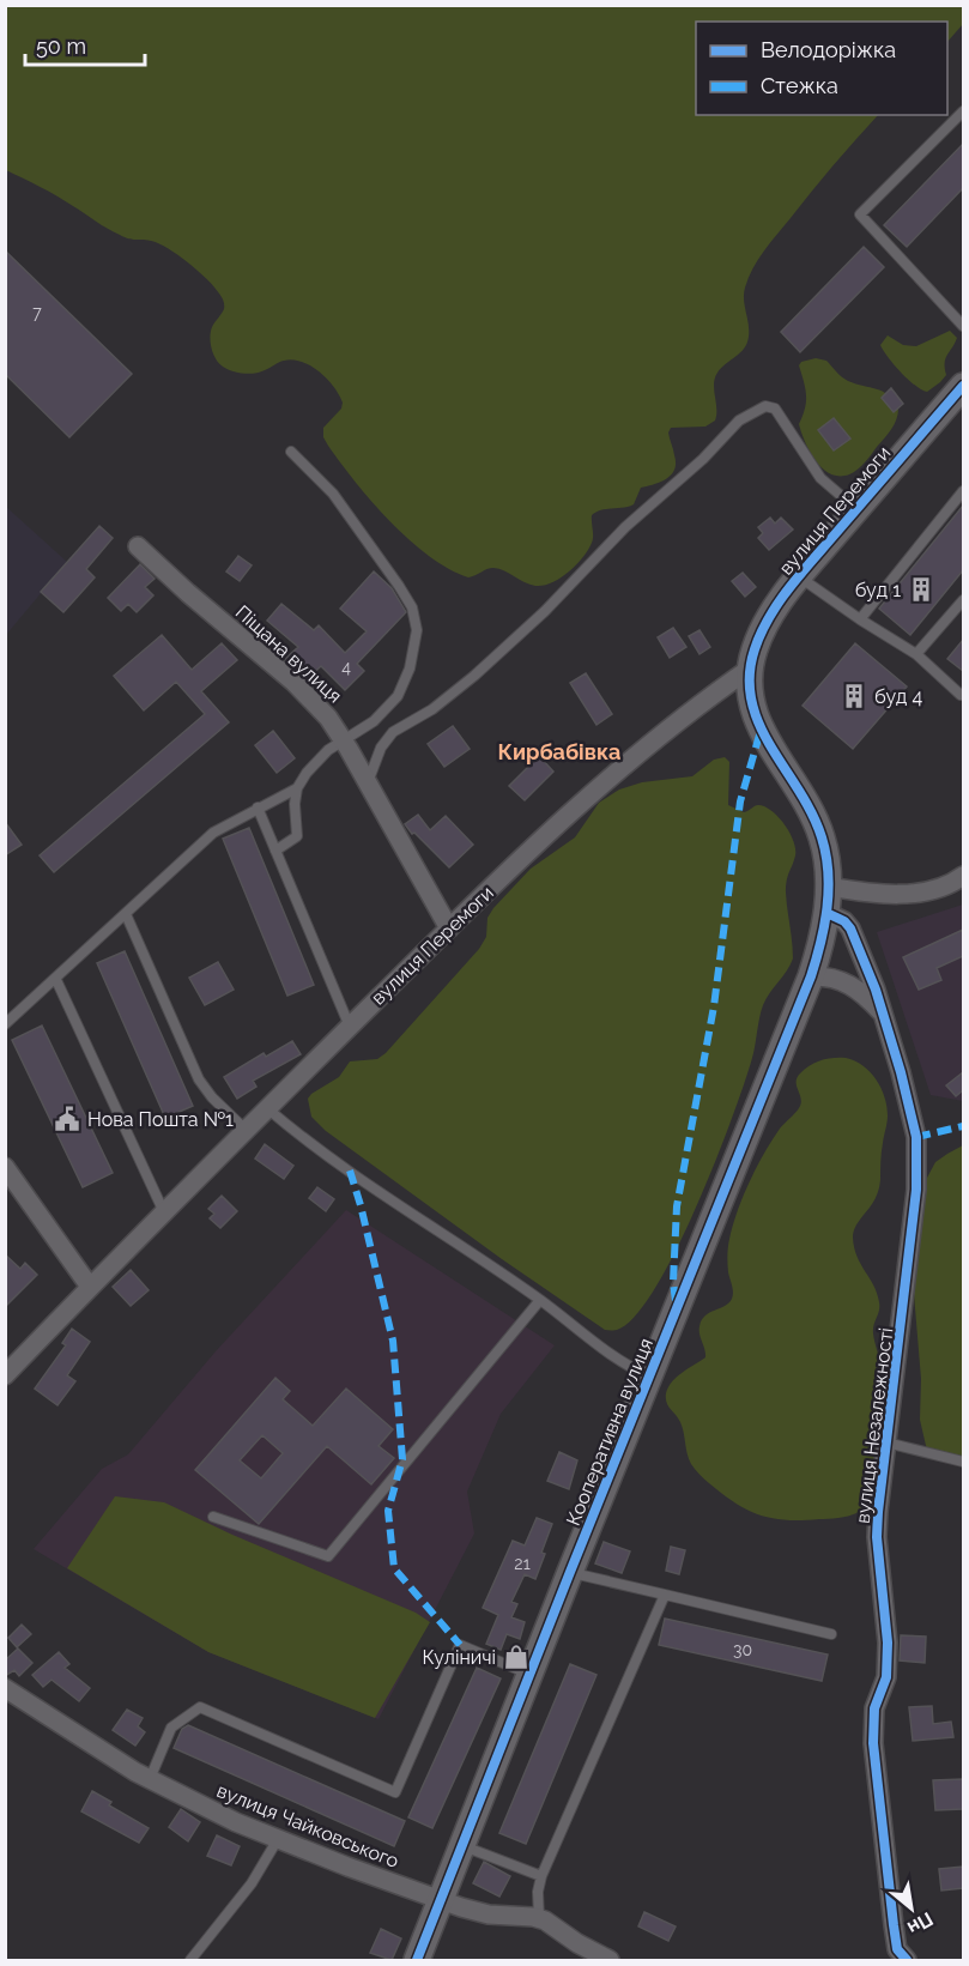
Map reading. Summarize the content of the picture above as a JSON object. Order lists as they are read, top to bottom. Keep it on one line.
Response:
{"streets":{"street":["вулиця Перемоги","Піщана вулиця","вулиця Незалежності","Кооперативна вулиця","вулиця Чайковського"]},"crossings":[["вулиця Перемоги","Піщана вулиця"],["вулиця Перемоги","Кооперативна вулиця"],["вулиця Незалежності","Кооперативна вулиця"],["Кооперативна вулиця","вулиця Чайковського"]],"districts":["Кирбабівка"],"places":{"building":["буд 1","буд 4"],"public building":["Нова Пошта №1"],"shop":["Куліничі"]},"house_numbers":["7","4","21","30"],"legend":["Велодоріжка","Стежка"],"scale_bar":"50 m","north":"bottom right"}
